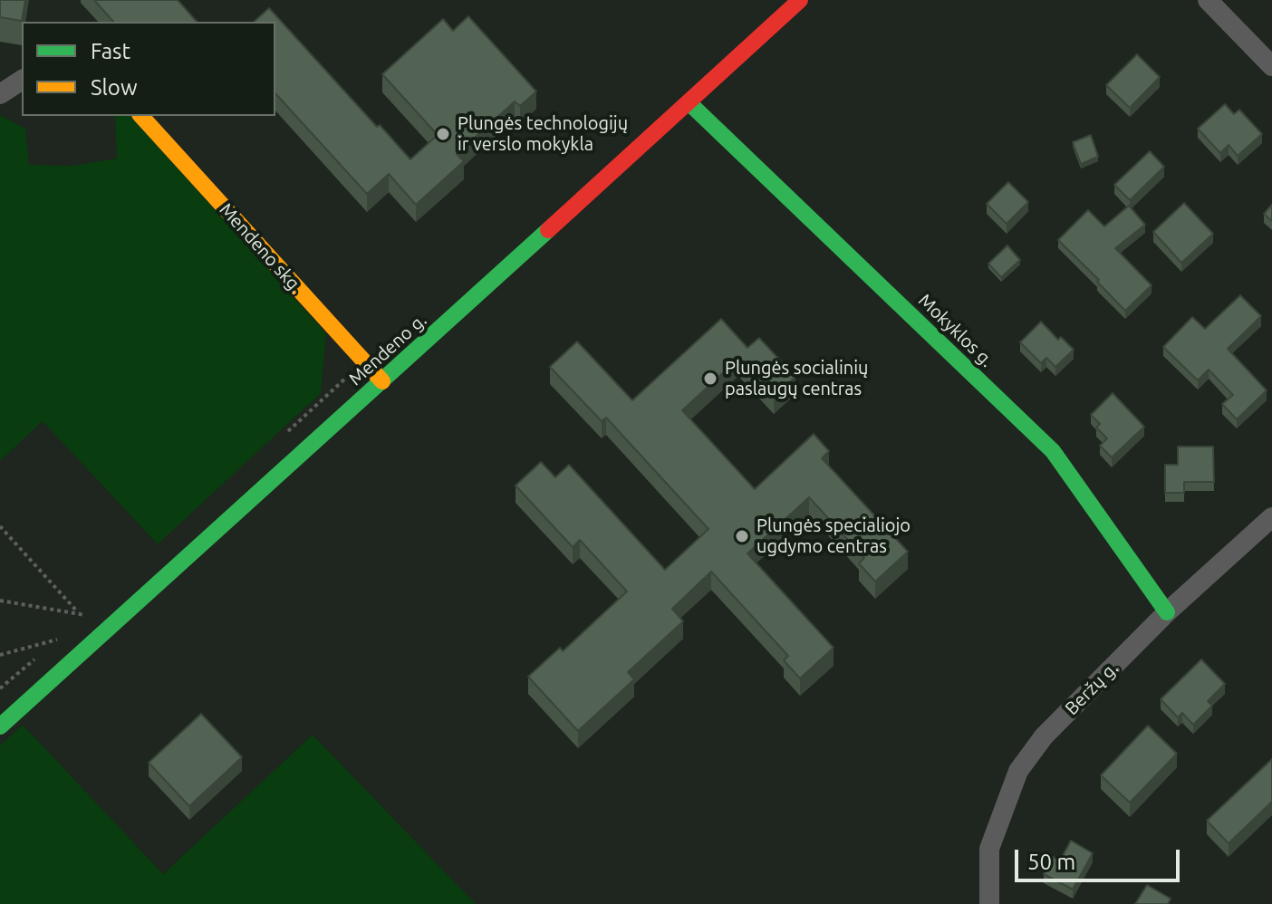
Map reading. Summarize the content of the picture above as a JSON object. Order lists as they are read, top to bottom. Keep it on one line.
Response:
{"streets":{"street":["Mendeno skg.","Mokyklos g.","Mendeno g.","Beržų g."]},"crossings":[["Mendeno skg.","Mendeno g."],["Mokyklos g.","Mendeno g."],["Mokyklos g.","Beržų g."]],"places":["Plungės technologijų ir verslo mokykla","Plungės socialinių paslaugų centras","Plungės specialiojo ugdymo centras"],"legend":["Fast","Slow"],"scale_bar":"50 m"}
